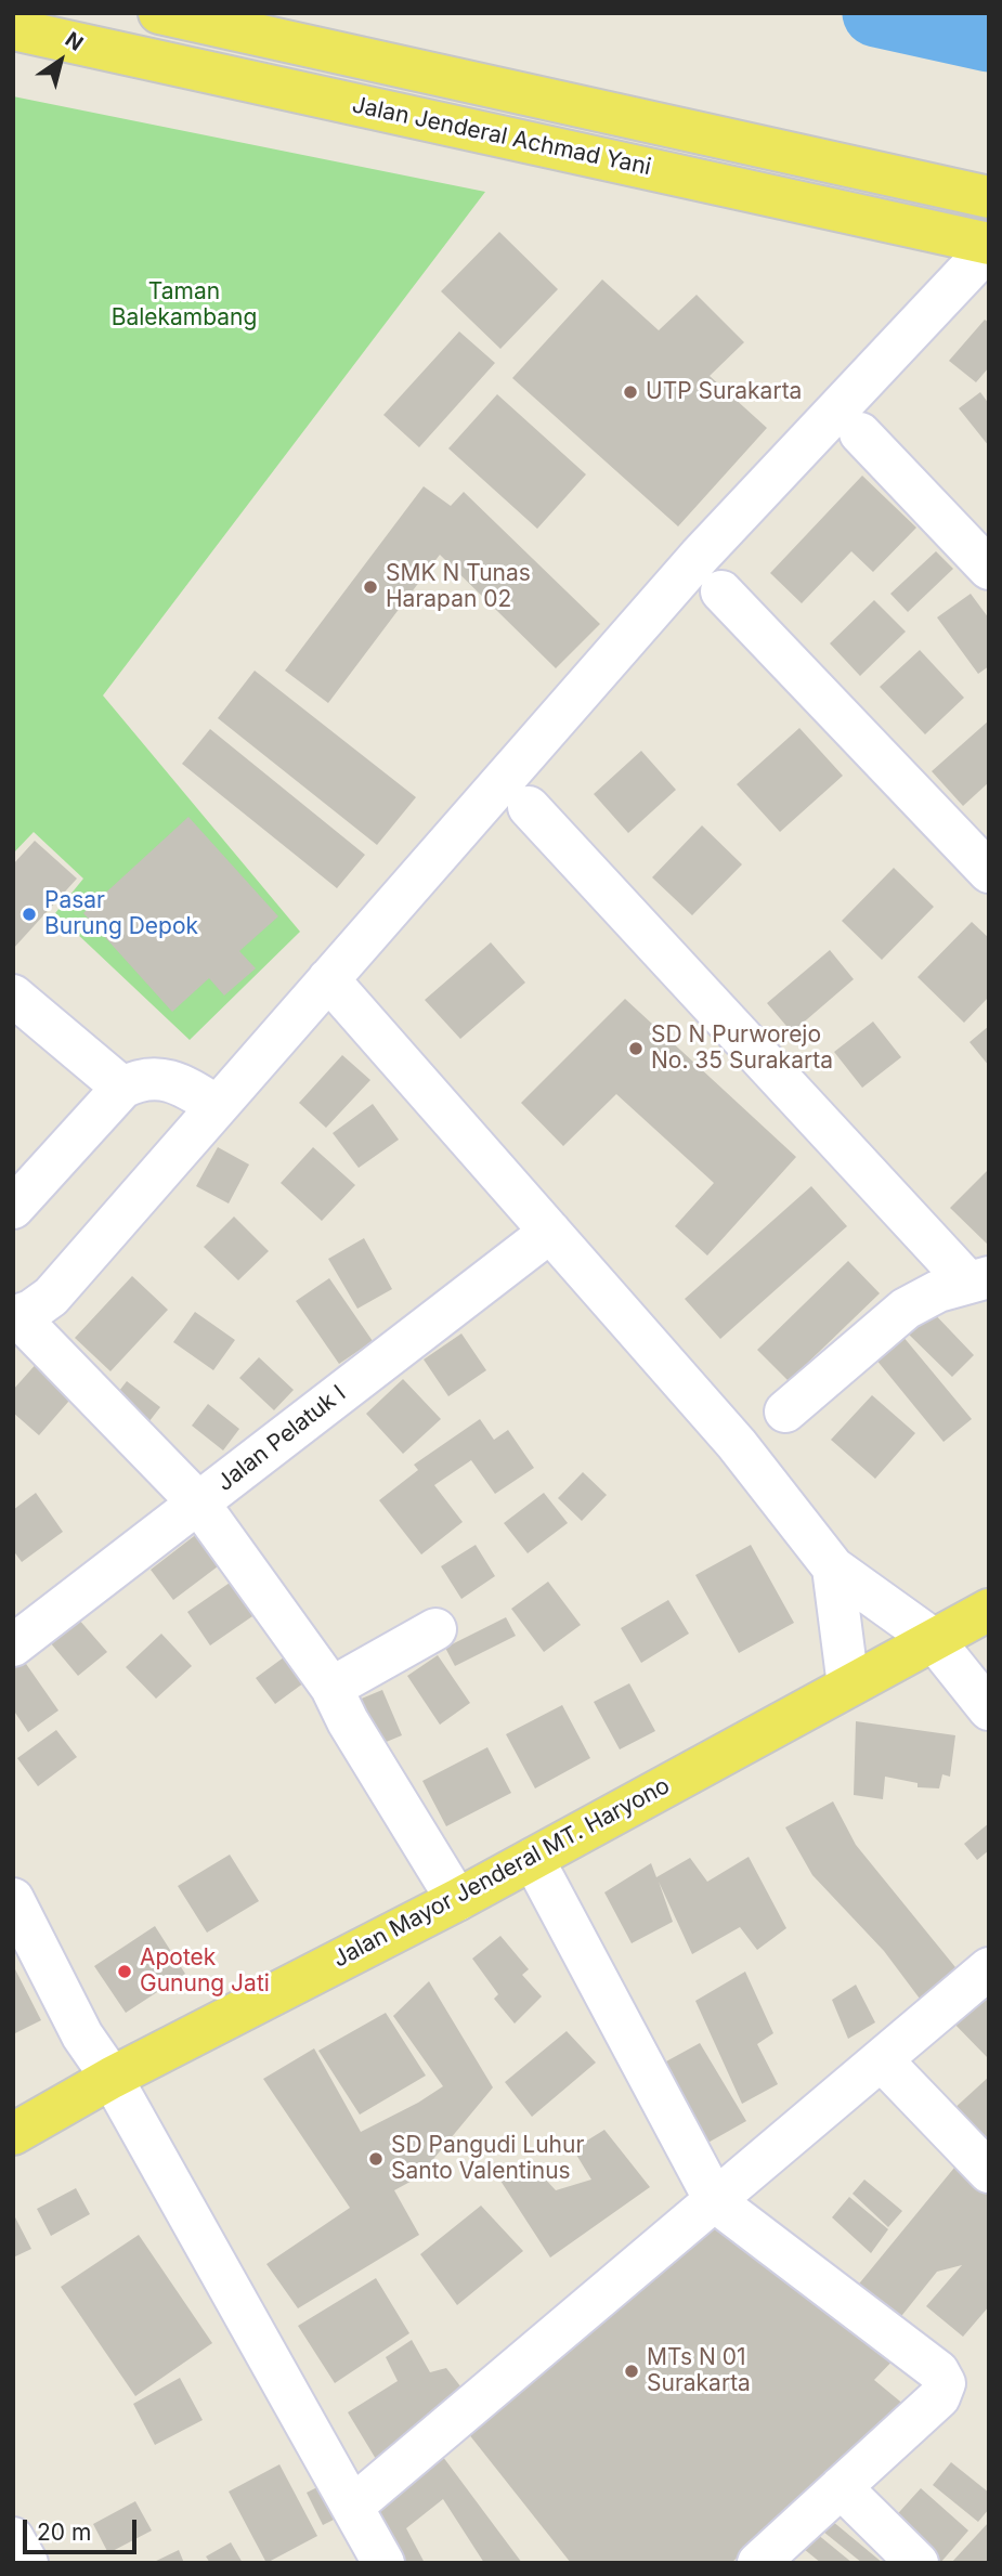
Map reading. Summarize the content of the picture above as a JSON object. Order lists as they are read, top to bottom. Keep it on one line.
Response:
{"streets":{"main road":["Jalan Jenderal Achmad Yani","Jalan Mayor Jenderal MT. Haryono"],"street":["Jalan Pelatuk I"]},"parks":["Taman Balekambang"],"places":["UTP Surakarta","SMK N Tunas Harapan 02","Pasar Burung Depok","SD N Purworejo No. 35 Surakarta","Apotek Gunung Jati","SD Pangudi Luhur Santo Valentinus","MTs N 01 Surakarta"],"scale_bar":"20 m","north":"top right"}
